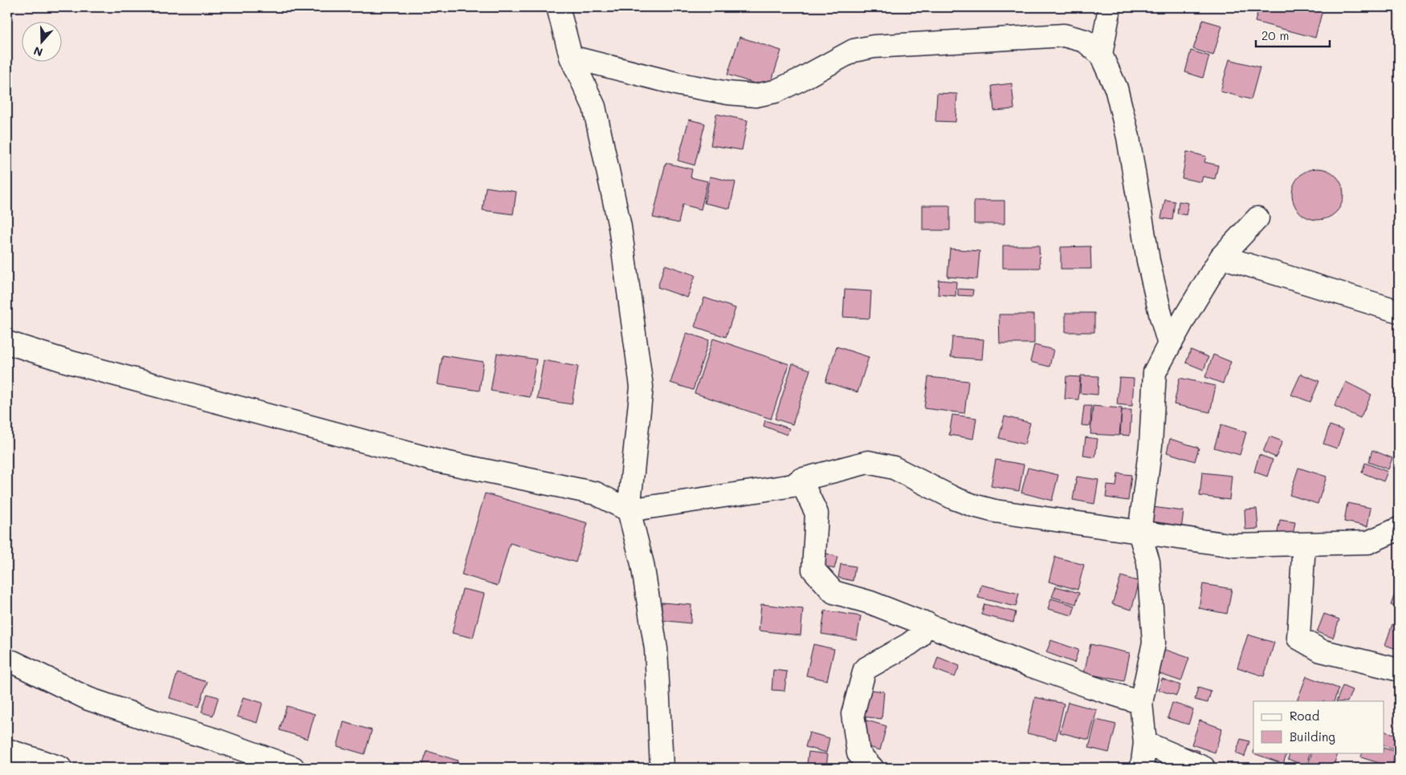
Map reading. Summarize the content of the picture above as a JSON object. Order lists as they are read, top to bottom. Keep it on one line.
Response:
{"legend":["Road","Building"],"scale_bar":"20 m","north":"bottom"}
